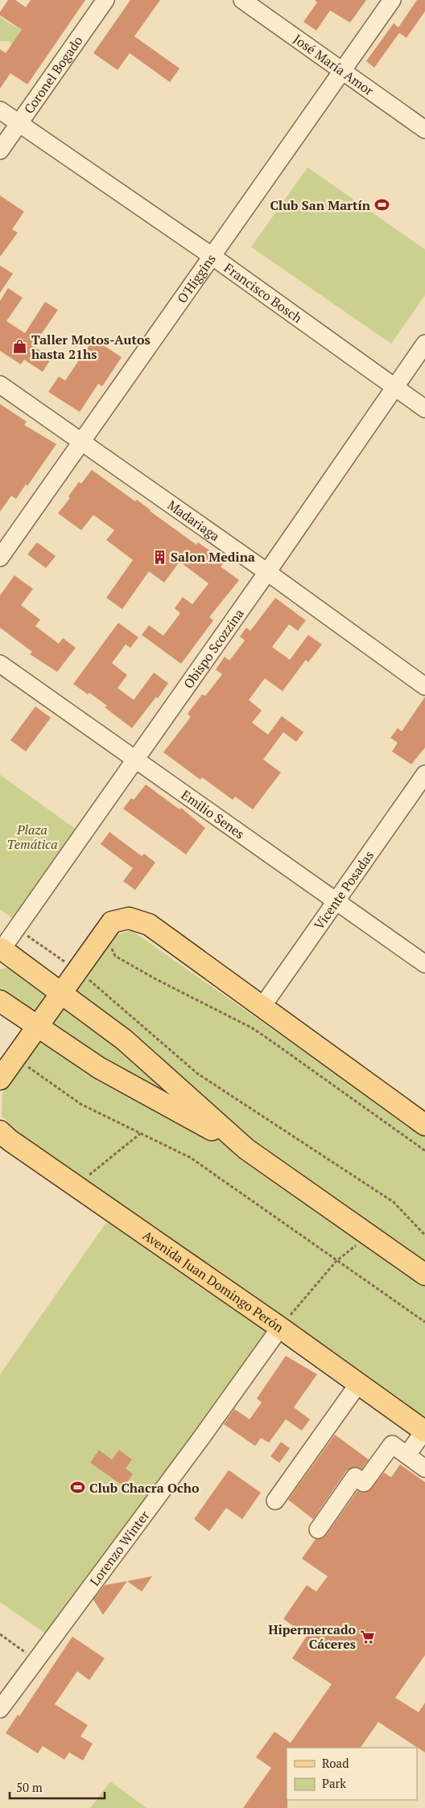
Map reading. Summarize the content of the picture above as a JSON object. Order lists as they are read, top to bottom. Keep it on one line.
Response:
{"streets":{"main road":["Avenida Juan Domingo Perón"],"street":["José María Amor","Coronel Bogado","O'Higgins","Francisco Bosch","Madariaga","Obispo Scozzina","Emilio Senes","Vicente Posadas","Lorenzo Winter"]},"crossings":[["José María Amor","O'Higgins"],["Coronel Bogado","Francisco Bosch"],["O'Higgins","Francisco Bosch"],["O'Higgins","Madariaga"],["Francisco Bosch","Obispo Scozzina"],["Madariaga","Obispo Scozzina"],["Obispo Scozzina","Emilio Senes"],["Emilio Senes","Vicente Posadas"],["Avenida Juan Domingo Perón","Lorenzo Winter"]],"parks":["Plaza Temática"],"places":{"sports":["Club San Martín","Club Chacra Ocho"],"shop":["Taller Motos-Autos hasta 21hs"],"building":["Salon Medina"],"supermarket":["Hipermercado Cáceres"]},"legend":["Road","Park"],"scale_bar":"50 m"}
